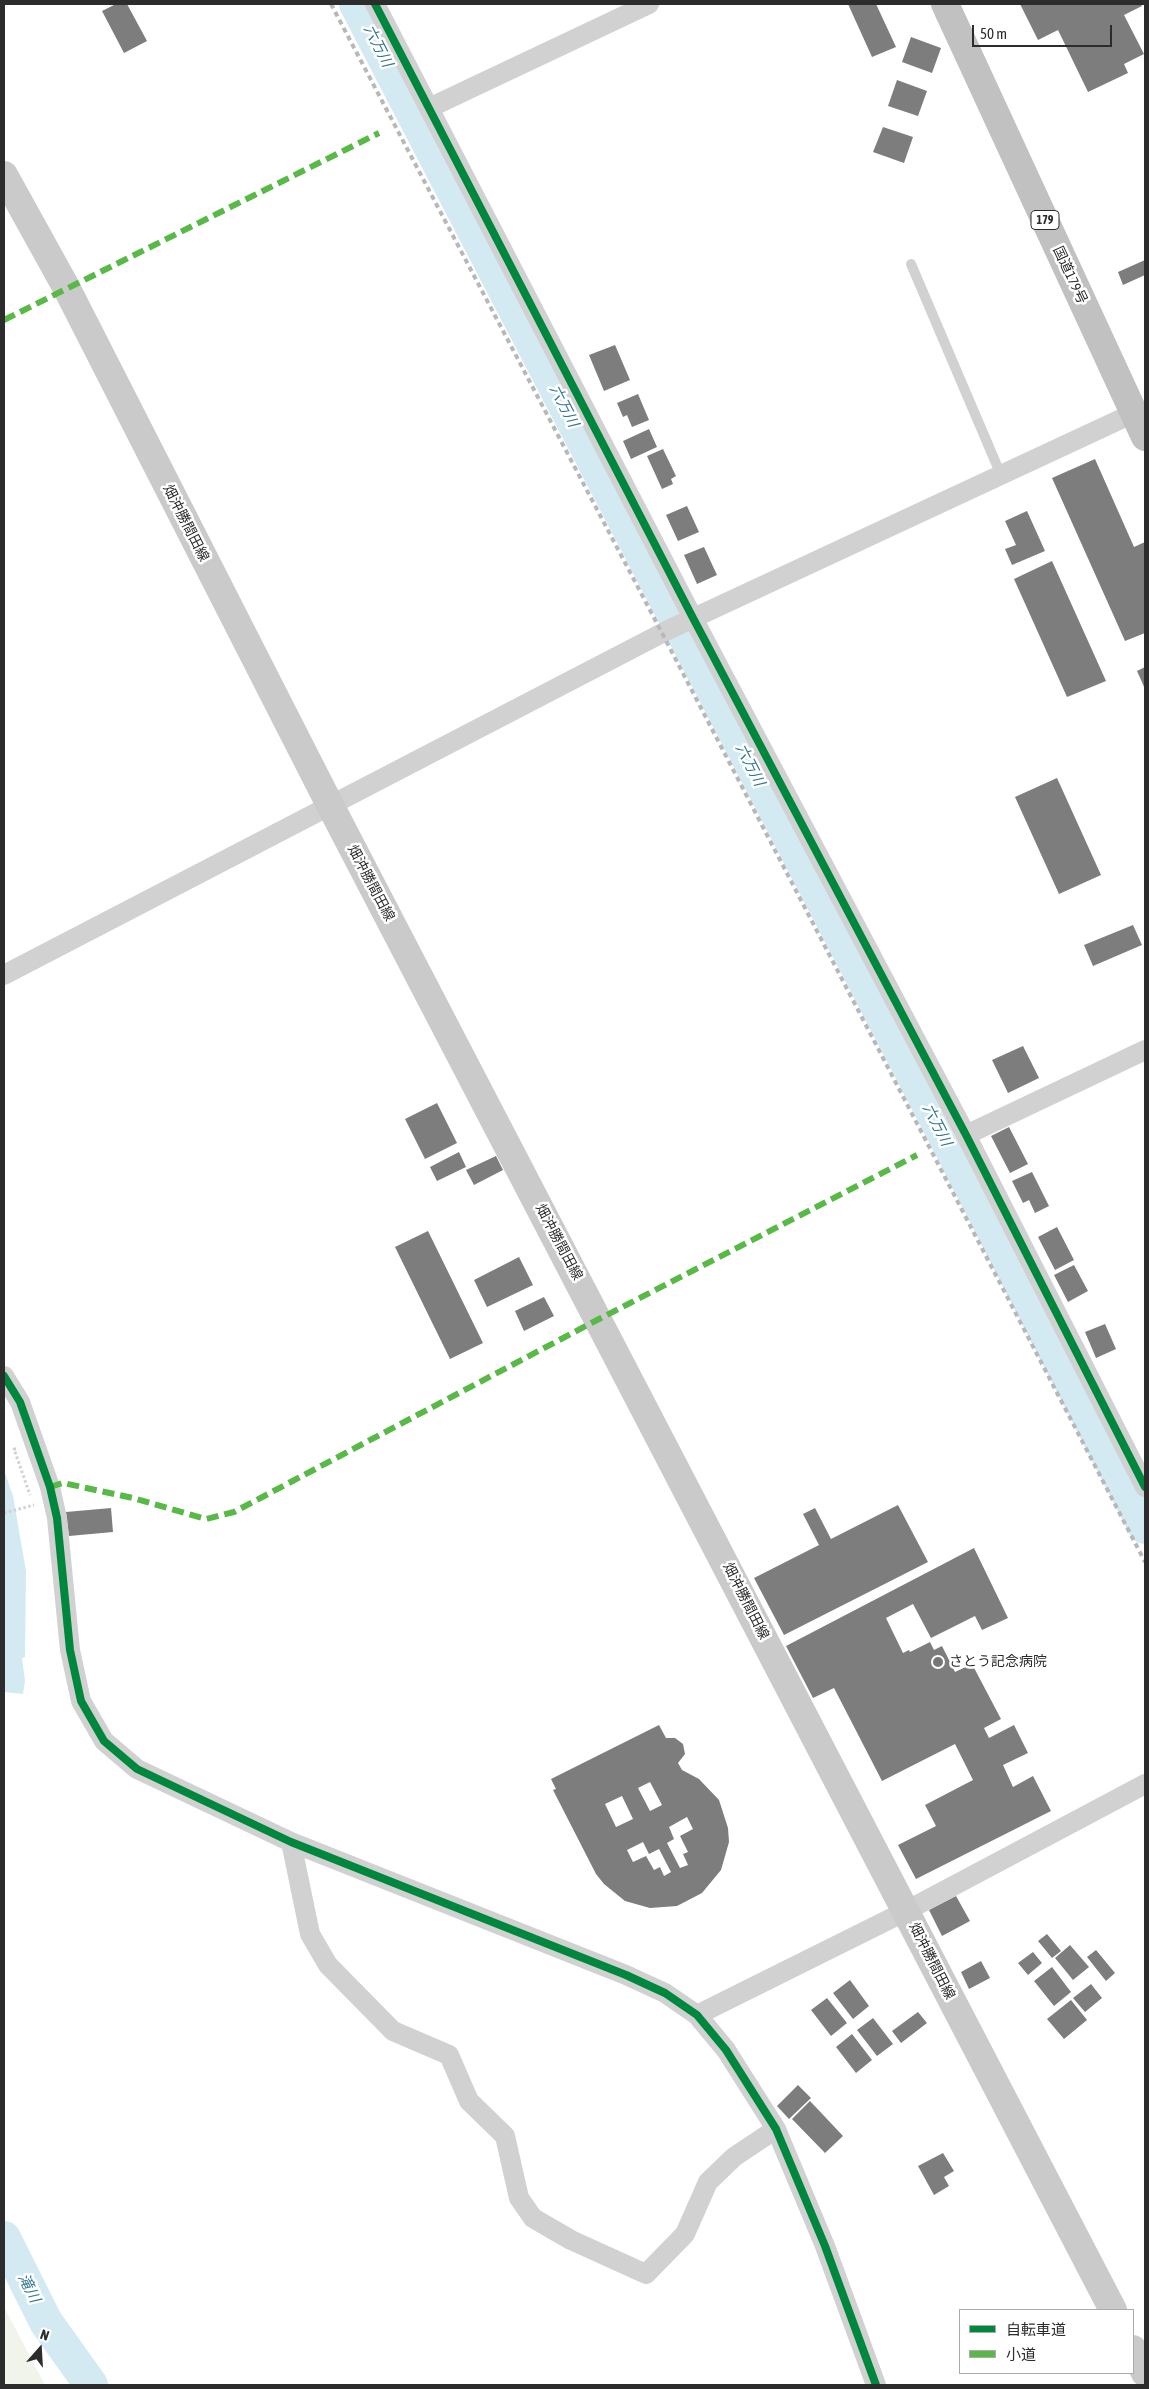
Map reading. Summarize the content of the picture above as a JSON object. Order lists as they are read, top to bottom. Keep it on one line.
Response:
{"streets":{"highway":["179","国道179号"],"main road":["畑沖勝間田線"]},"water":["六万川","滝川"],"places":["さとう記念病院"],"legend":["自転車道","小道"],"scale_bar":"50 m","north":"top"}
